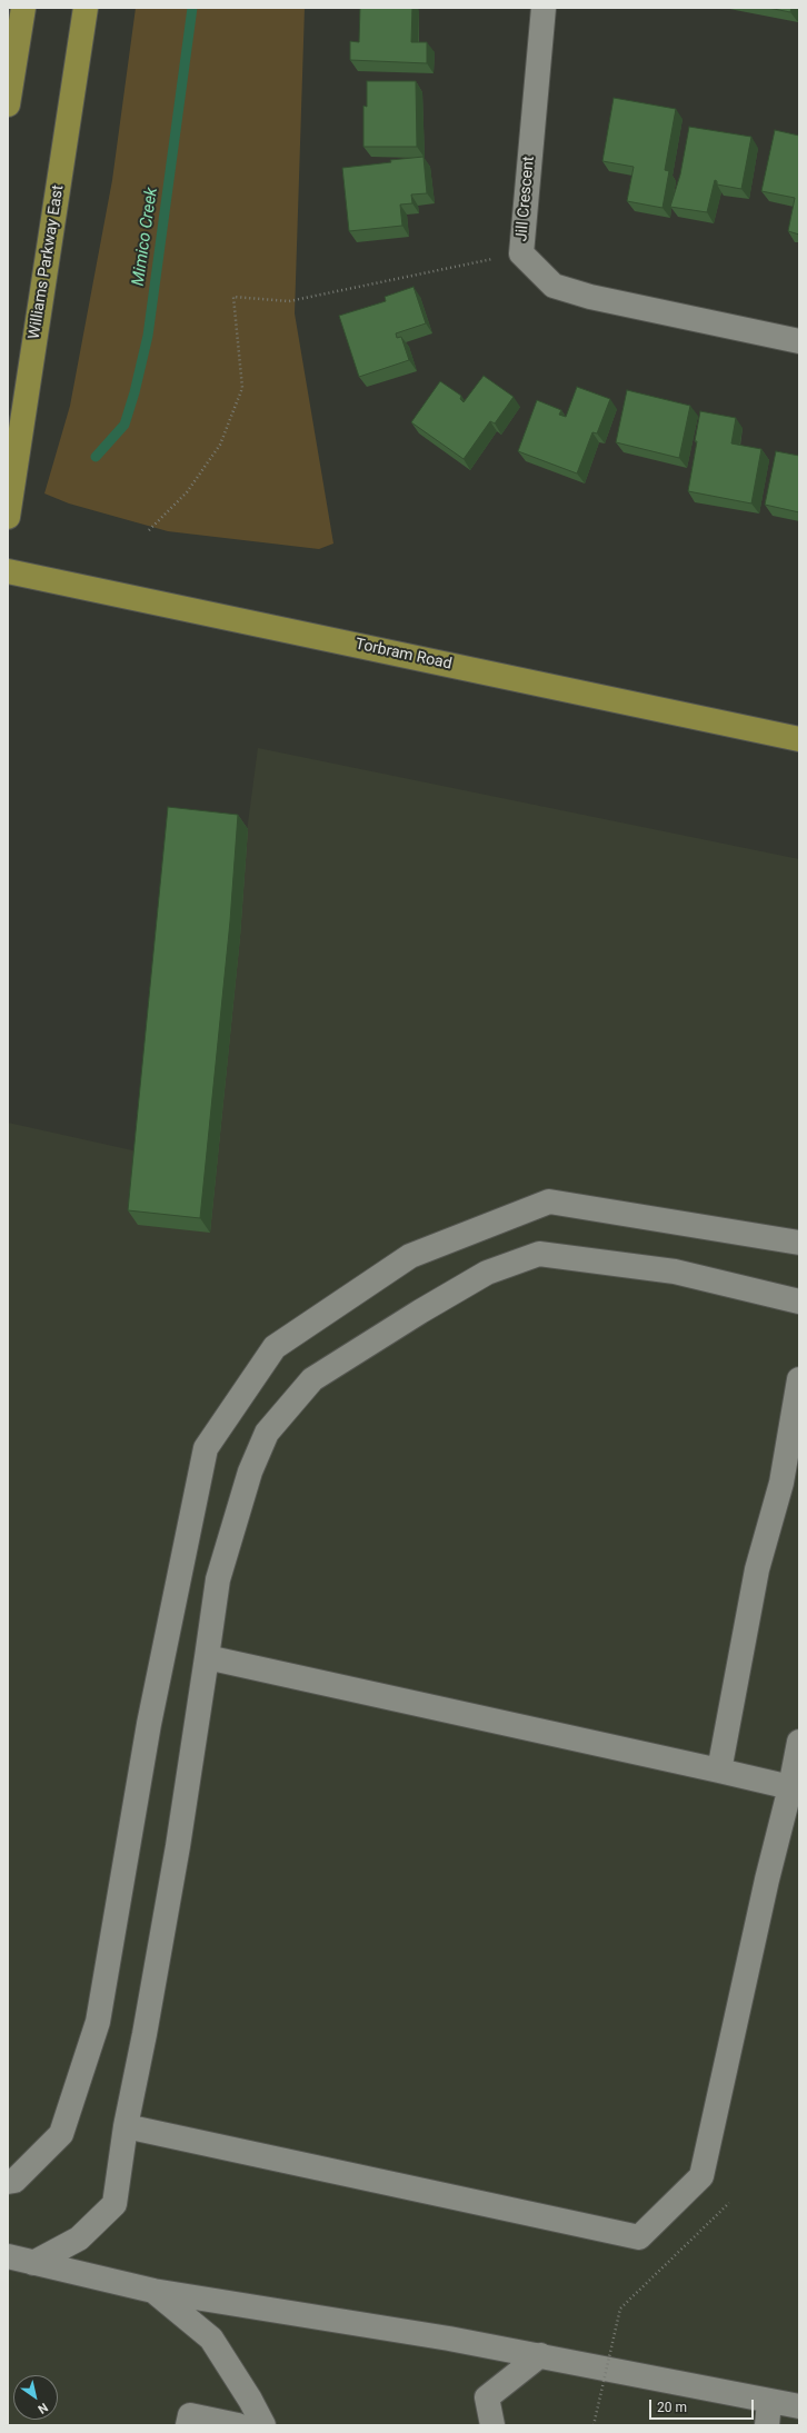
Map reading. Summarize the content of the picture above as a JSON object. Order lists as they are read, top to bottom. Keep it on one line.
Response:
{"streets":{"main road":["Williams Parkway East","Torbram Road"],"street":["Jill Crescent"]},"water":["Mimico Creek"],"scale_bar":"20 m","north":"bottom right"}
